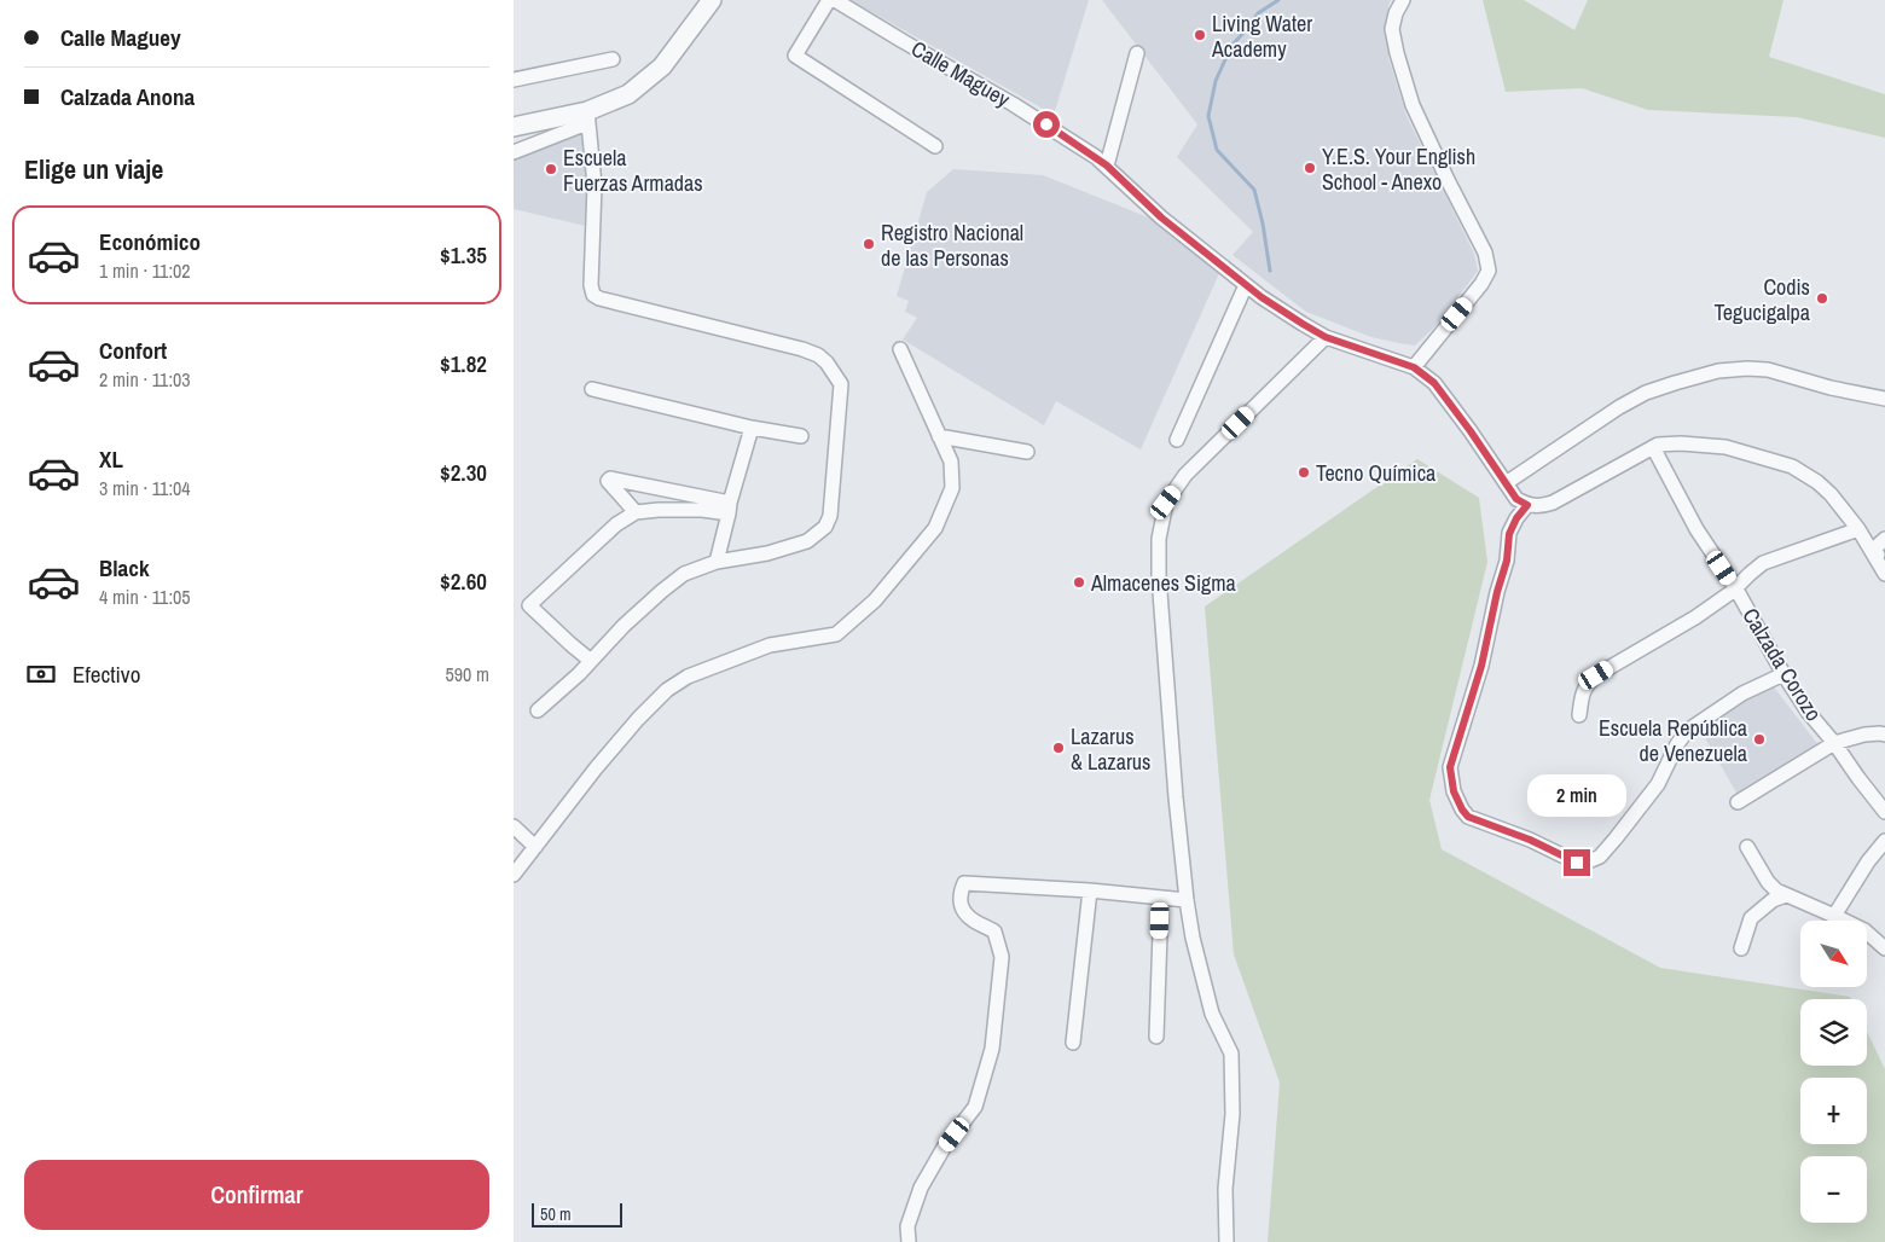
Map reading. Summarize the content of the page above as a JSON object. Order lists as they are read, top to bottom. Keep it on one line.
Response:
{"streets":{"street":["Calle Maguey","Calzada Corozo"]},"places":["Living Water Academy","Y.E.S. Your English School - Anexo","Escuela Fuerzas Armadas","Registro Nacional de las Personas","Codis Tegucigalpa","Tecno Química","Almacenes Sigma","Escuela República de Venezuela","Lazarus & Lazarus"],"scale_bar":"50 m","north":"bottom right","page":{"banner":["Calle Maguey","Calzada Anona"],"heading":"Elige un viaje","list":[{"name":"Económico","note":"1 min · 11:02","value":"$1.35"},{"name":"Confort","note":"2 min · 11:03","value":"$1.82"},{"name":"XL","note":"3 min · 11:04","value":"$2.30"},{"name":"Black","note":"4 min · 11:05","value":"$2.60"}],"pay":["Efectivo","590 m"],"bubble":"2 min","map_buttons":["+","−"],"buttons":"Confirmar","scale":"50 m"}}
